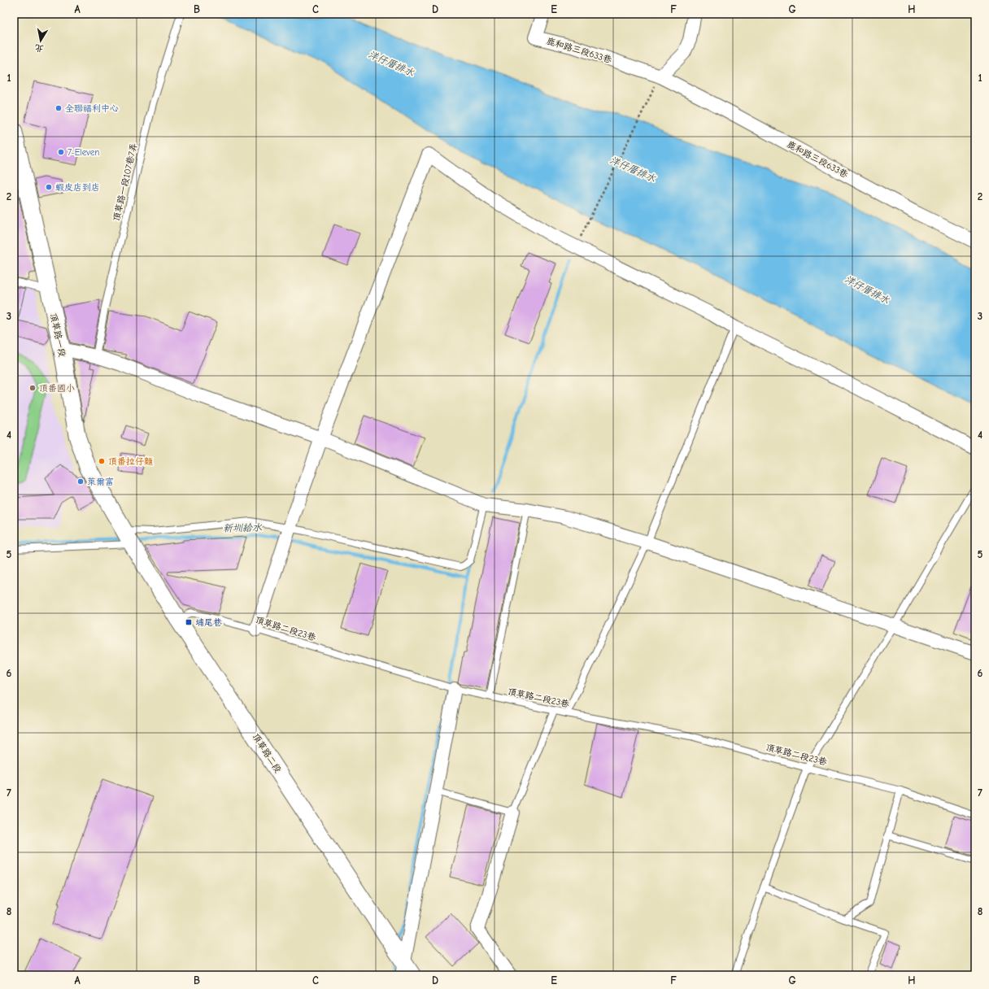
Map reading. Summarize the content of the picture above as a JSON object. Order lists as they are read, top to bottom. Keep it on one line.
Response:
{"streets":{"street":["鹿和路三段633巷","頂草路一段","頂草路二段"],"lane":["頂草路一段107巷7弄","頂草路二段23巷"]},"crossings":[["頂草路一段","頂草路二段"],["頂草路二段23巷","頂草路二段"]],"water":["洋仔厝排水","新圳給水"],"places":{"other":["全聯福利中心","7-Eleven","蝦皮店到店","頂番國小","頂番拉仔麵","萊爾富"],"transit":["埔尾巷"]},"north":"bottom","grid":{"columns":["A","B","C","D","E","F","G","H"],"rows":["1","2","3","4","5","6","7","8"]}}
